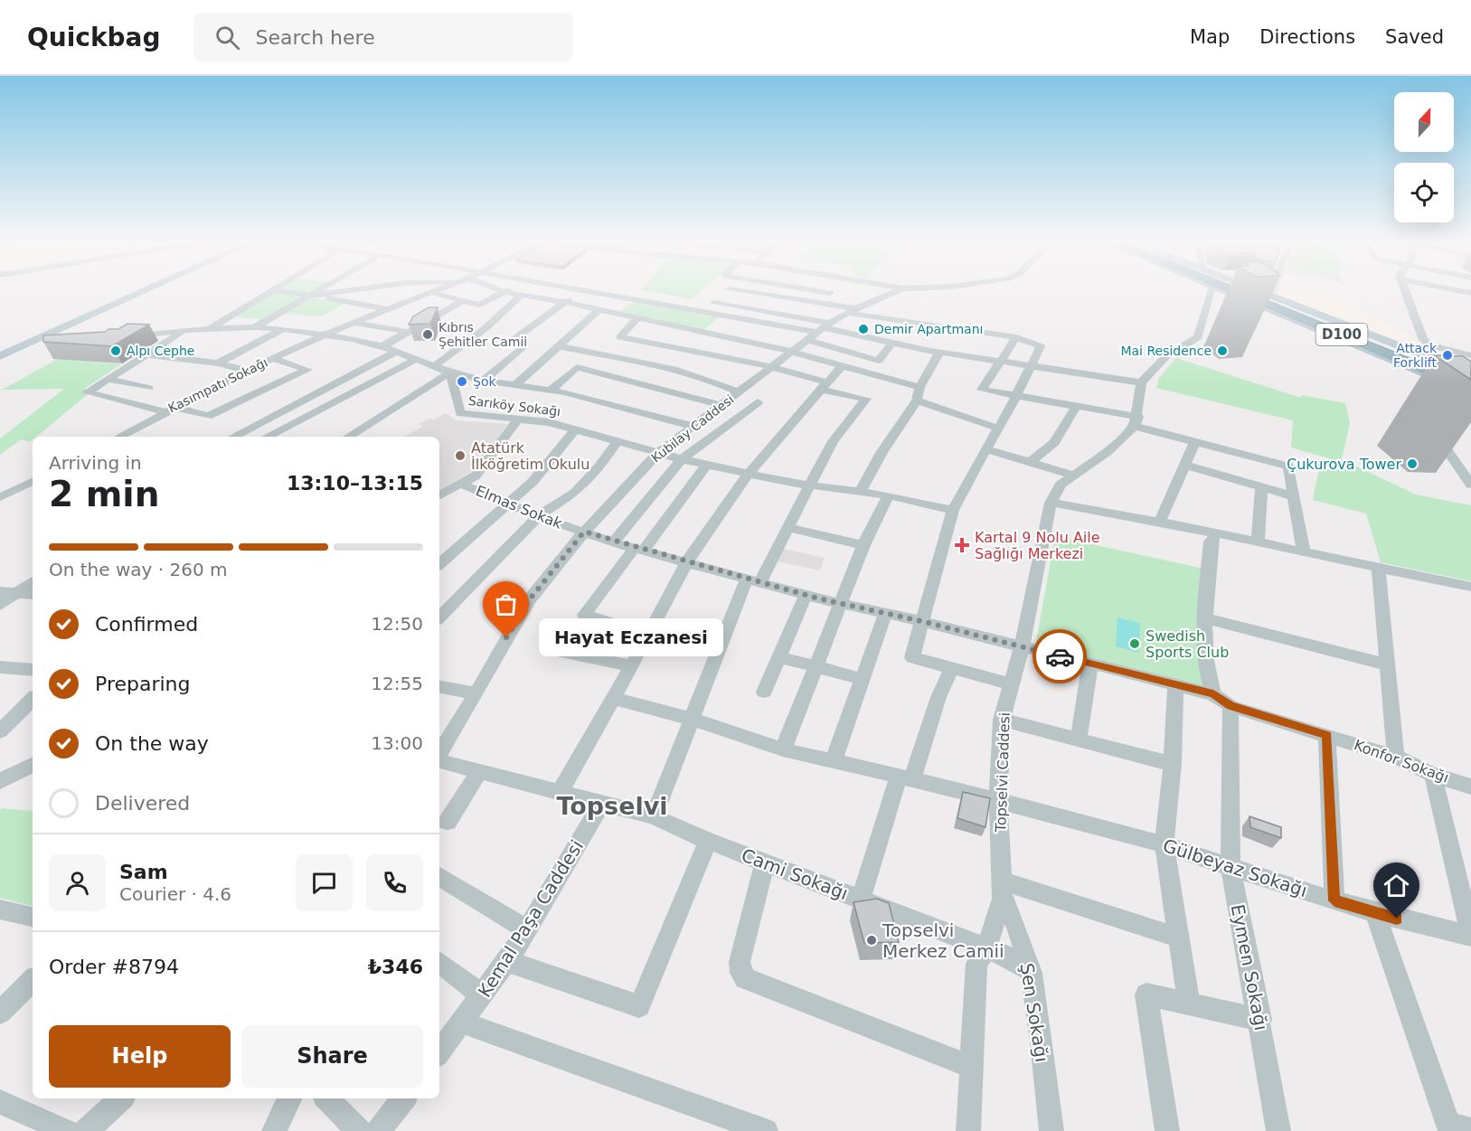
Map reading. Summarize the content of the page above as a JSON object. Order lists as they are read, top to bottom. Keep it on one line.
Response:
{"streets":{"highway":["D100"],"street":["Kasımpatı Sokağı","Sarıköy Sokağı","Kubilay Caddesi","Elmas Sokak","Konfor Sokağı","Topselvi Caddesi","Gülbeyaz Sokağı","Cami Sokağı","Kemal Paşa Caddesi","Eymen Sokağı","Şen Sokağı"]},"crossings":[["Sarıköy Sokağı","Kubilay Caddesi"],["Kubilay Caddesi","Elmas Sokak"],["Elmas Sokak","Konfor Sokağı"],["Elmas Sokak","Topselvi Caddesi"],["Konfor Sokağı","Topselvi Caddesi"],["Konfor Sokağı","Eymen Sokağı"],["Topselvi Caddesi","Gülbeyaz Sokağı"],["Topselvi Caddesi","Cami Sokağı"],["Topselvi Caddesi","Şen Sokağı"],["Gülbeyaz Sokağı","Eymen Sokağı"],["Cami Sokağı","Kemal Paşa Caddesi"],["Cami Sokağı","Şen Sokağı"]],"districts":["Topselvi"],"places":{"other":["Demir Apartmanı","Kıbrıs Şehitler Camii","Alpı Cephe","Mai Residence","Attack Forklift","Şok","Atatürk İlköğretim Okulu","Çukurova Tower","Hayat Eczanesi","Swedish Sports Club","Topselvi Merkez Camii"],"health":["Kartal 9 Nolu Aile Sağlığı Merkezi"]},"north":"top","page":{"header":"Quickbag","search":"Search here","nav":["Map","Directions","Saved"],"heading":["2 min","Arriving in","13:10–13:15"],"panel":["Sam","Courier · 4.6","Order #8794","₺346"],"bar":"On the way · 260 m","list":[["Confirmed","12:50"],["Preparing","12:55"],["On the way","13:00"],"Delivered"],"bubble":"Hayat Eczanesi","buttons":["Help","Share"]}}
